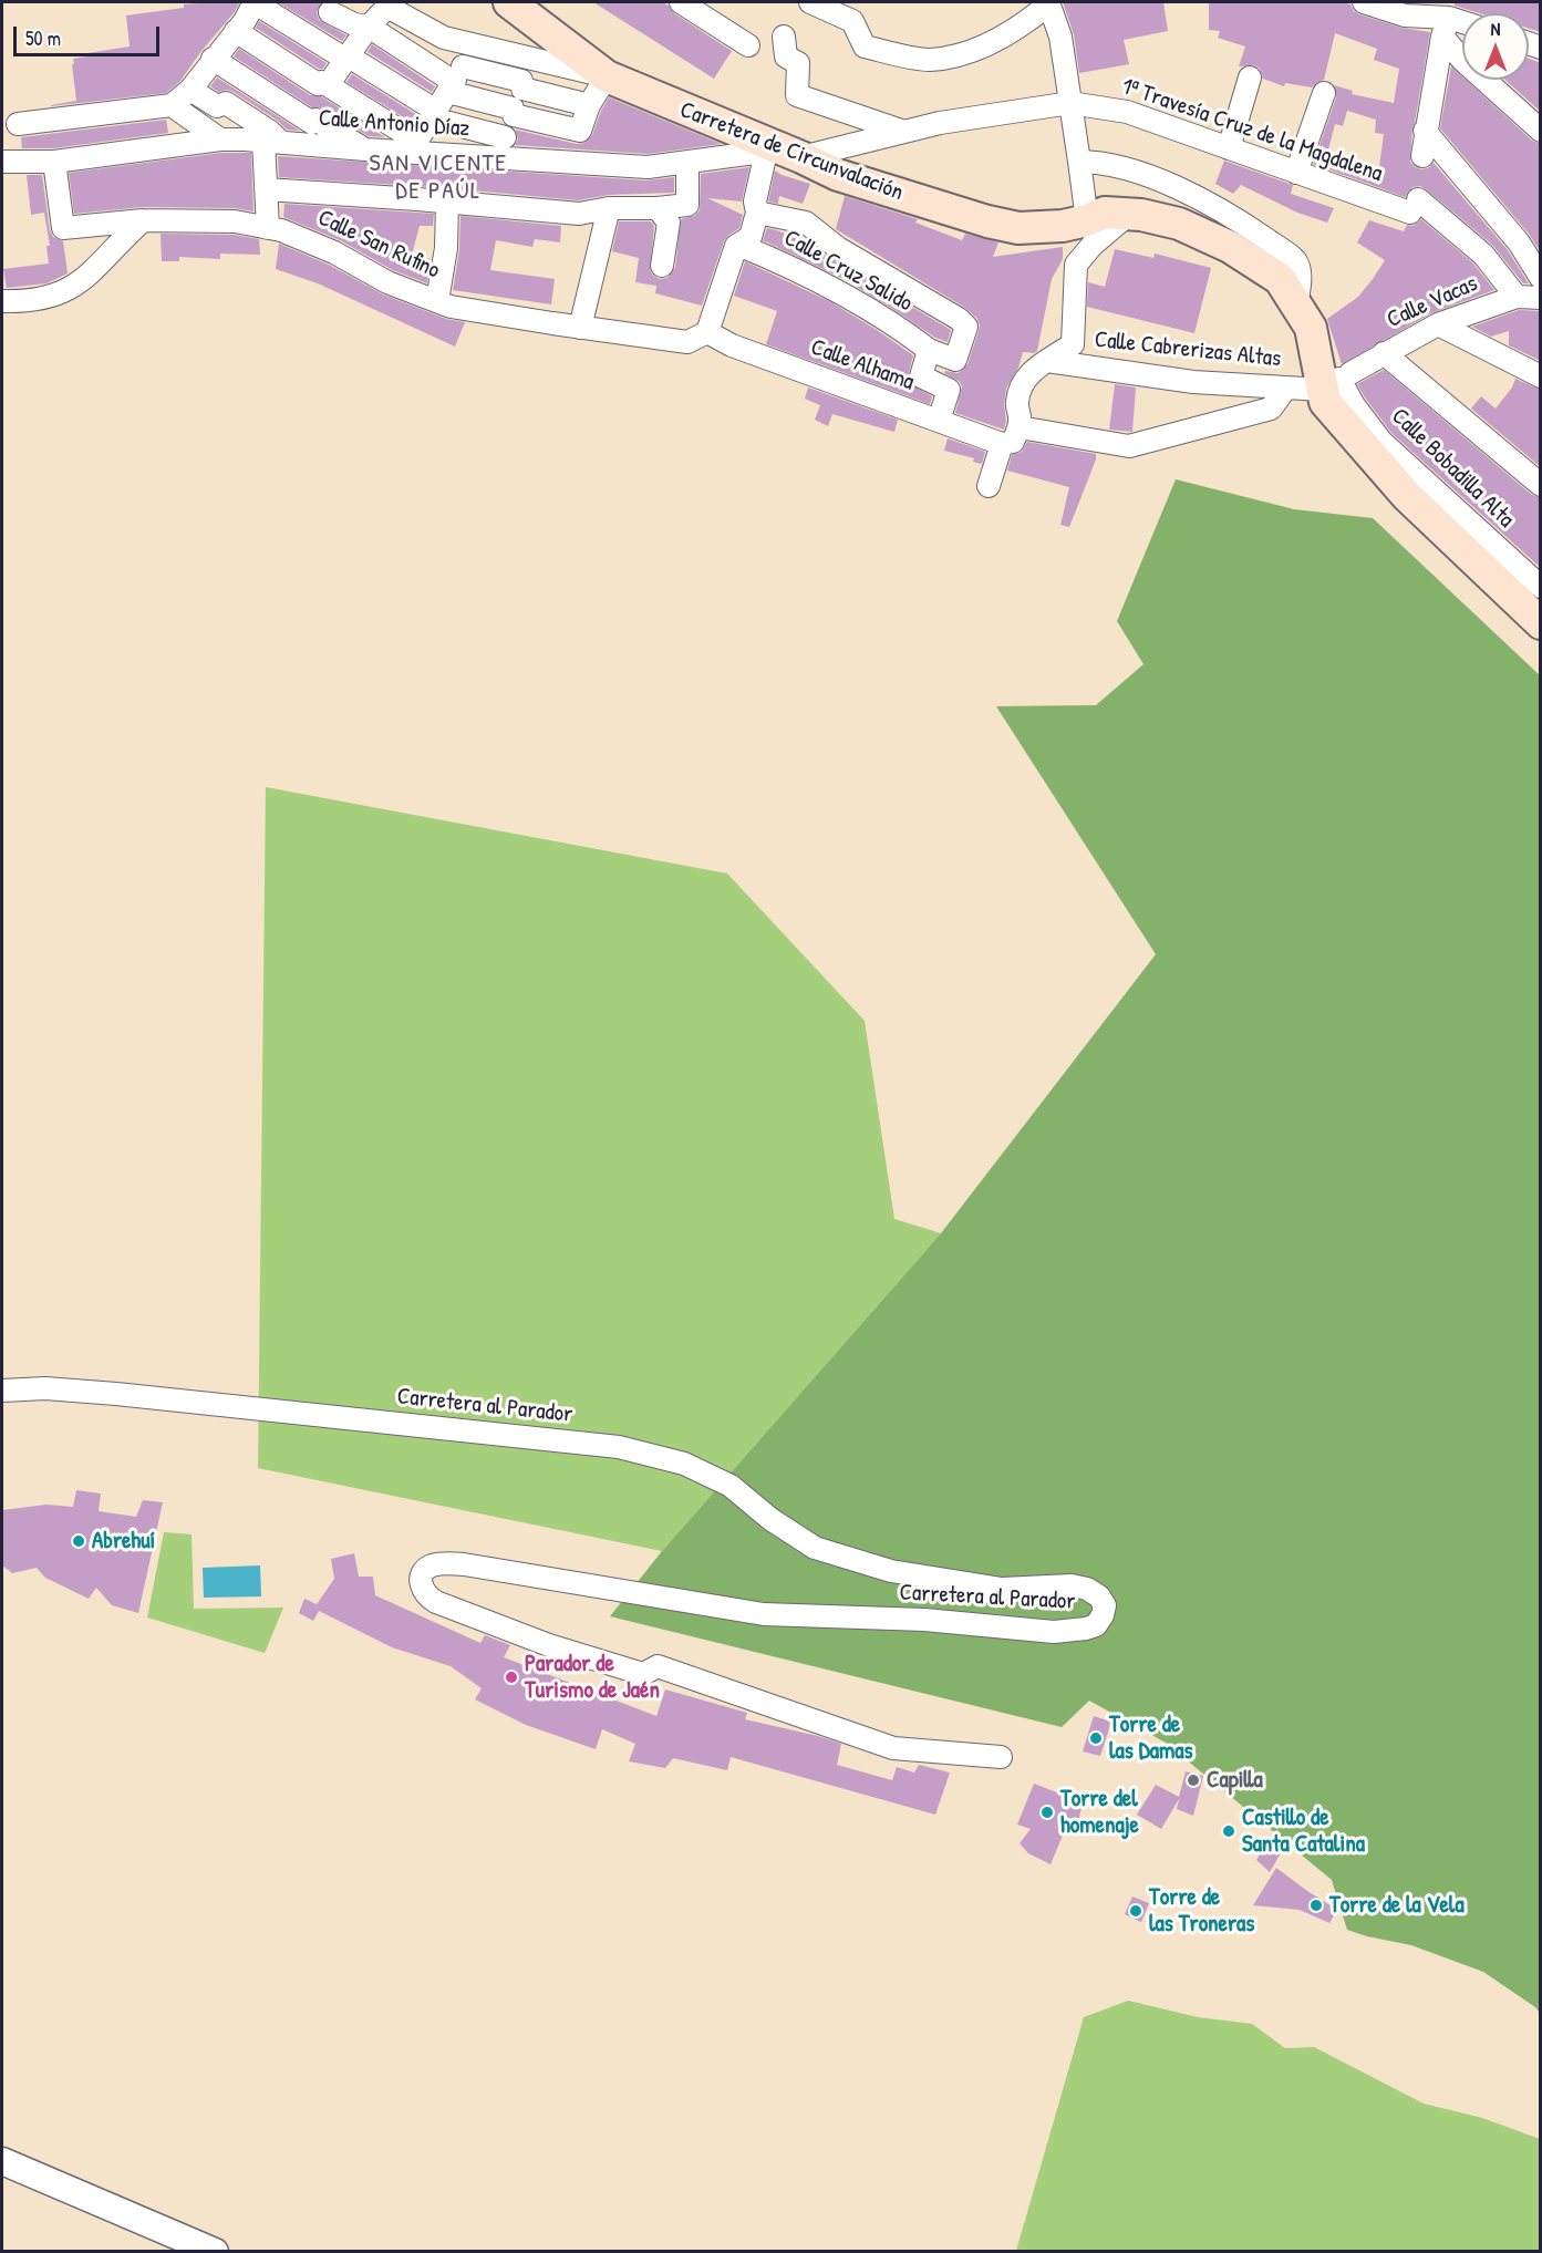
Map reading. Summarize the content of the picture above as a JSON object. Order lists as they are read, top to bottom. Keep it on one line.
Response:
{"streets":{"main road":["Carretera de Circunvalación"],"street":["Calle Antonio Díaz","1ª Travesía Cruz de la Magdalena","Calle San Rufino","Calle Cruz Salido","Calle Vacas","Calle Cabrerizas Altas","Calle Alhama","Calle Bobadilla Alta","Carretera al Parador"]},"crossings":[["Calle Antonio Díaz","1ª Travesía Cruz de la Magdalena"],["Calle Antonio Díaz","Carretera de Circunvalación"],["Calle Antonio Díaz","Calle San Rufino"],["1ª Travesía Cruz de la Magdalena","Carretera de Circunvalación"],["1ª Travesía Cruz de la Magdalena","Calle Vacas"],["Carretera de Circunvalación","Calle Vacas"],["Carretera de Circunvalación","Calle Cabrerizas Altas"],["Carretera de Circunvalación","Calle Bobadilla Alta"],["Calle San Rufino","Calle Alhama"],["Calle Vacas","Calle Cabrerizas Altas"],["Calle Vacas","Calle Bobadilla Alta"],["Calle Cabrerizas Altas","Calle Bobadilla Alta"]],"districts":["SAN VICENTE DE PAÚL"],"places":["Abrehuí","Parador de Turismo de Jaén","Torre de las Damas","Capilla","Torre del homenaje","Castillo de Santa Catalina","Torre de la Vela","Torre de las Troneras"],"scale_bar":"50 m","north":"top"}
